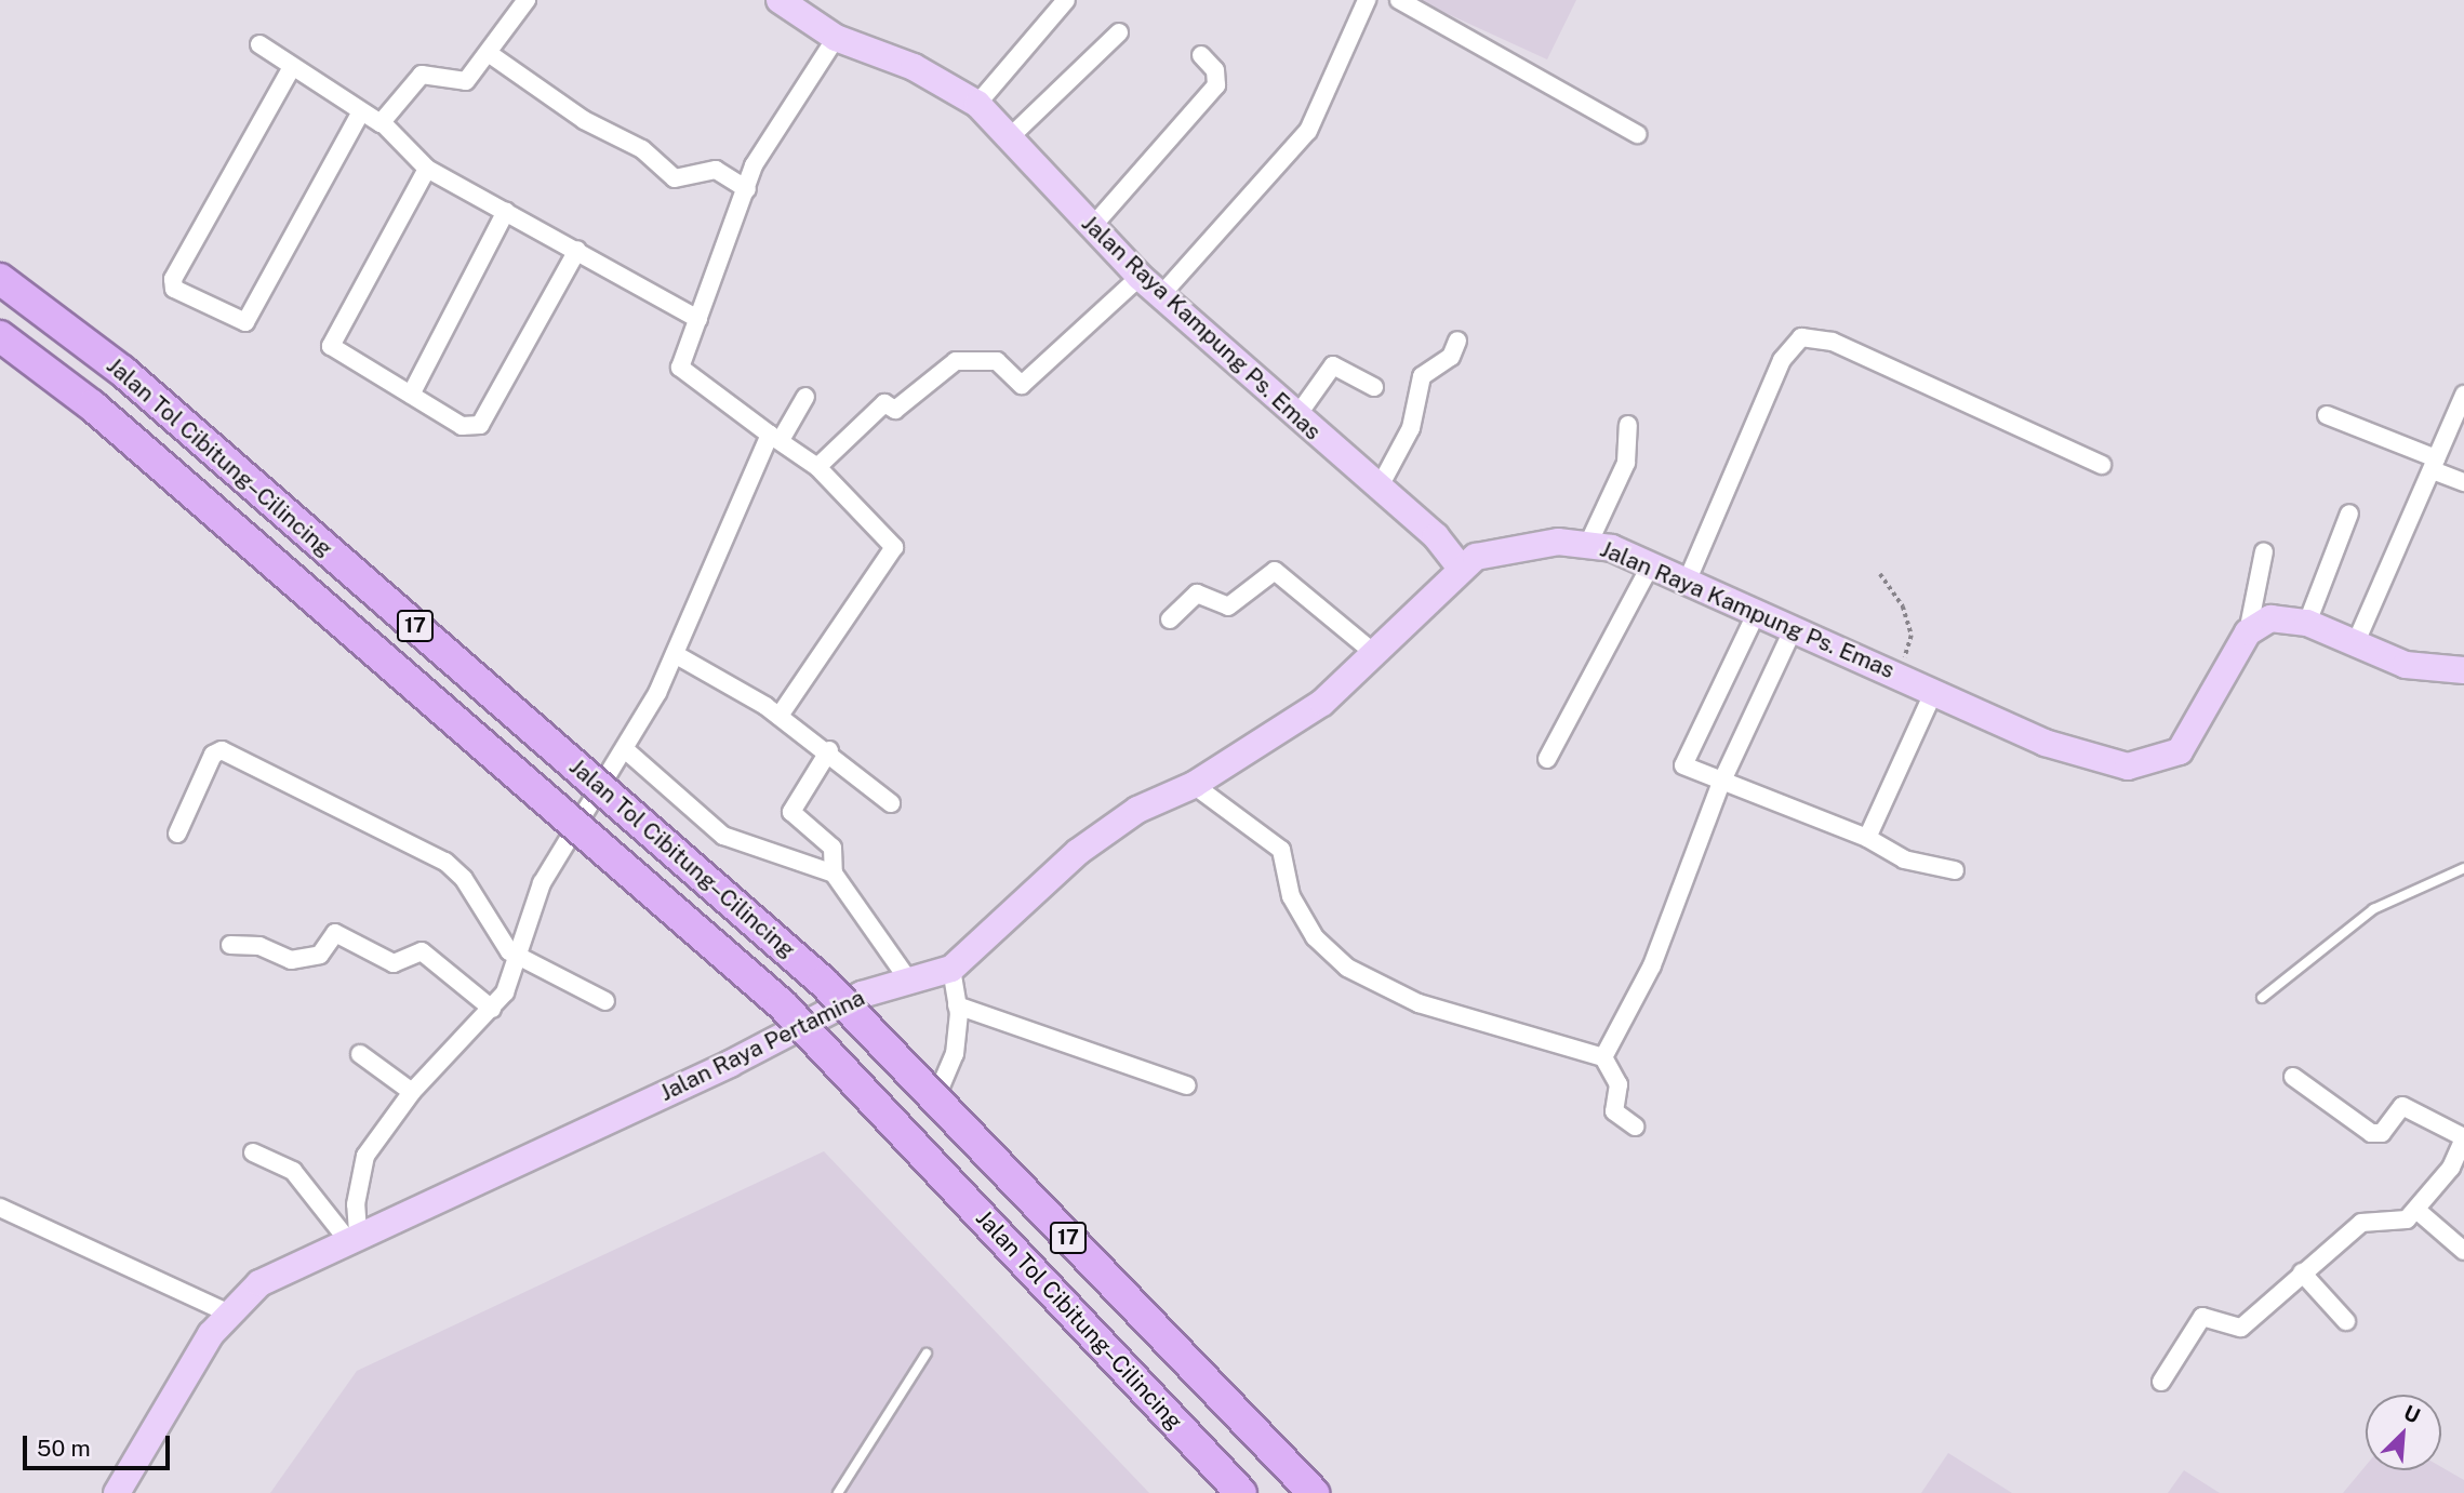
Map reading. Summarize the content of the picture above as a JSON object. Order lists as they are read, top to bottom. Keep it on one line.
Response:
{"streets":{"highway":["Jalan Tol Cibitung–Cilincing","17"],"main road":["Jalan Raya Kampung Ps. Emas","Jalan Raya Pertamina"]},"crossings":[["Jalan Raya Kampung Ps. Emas","Jalan Raya Pertamina"]],"scale_bar":"50 m","north":"top right"}
